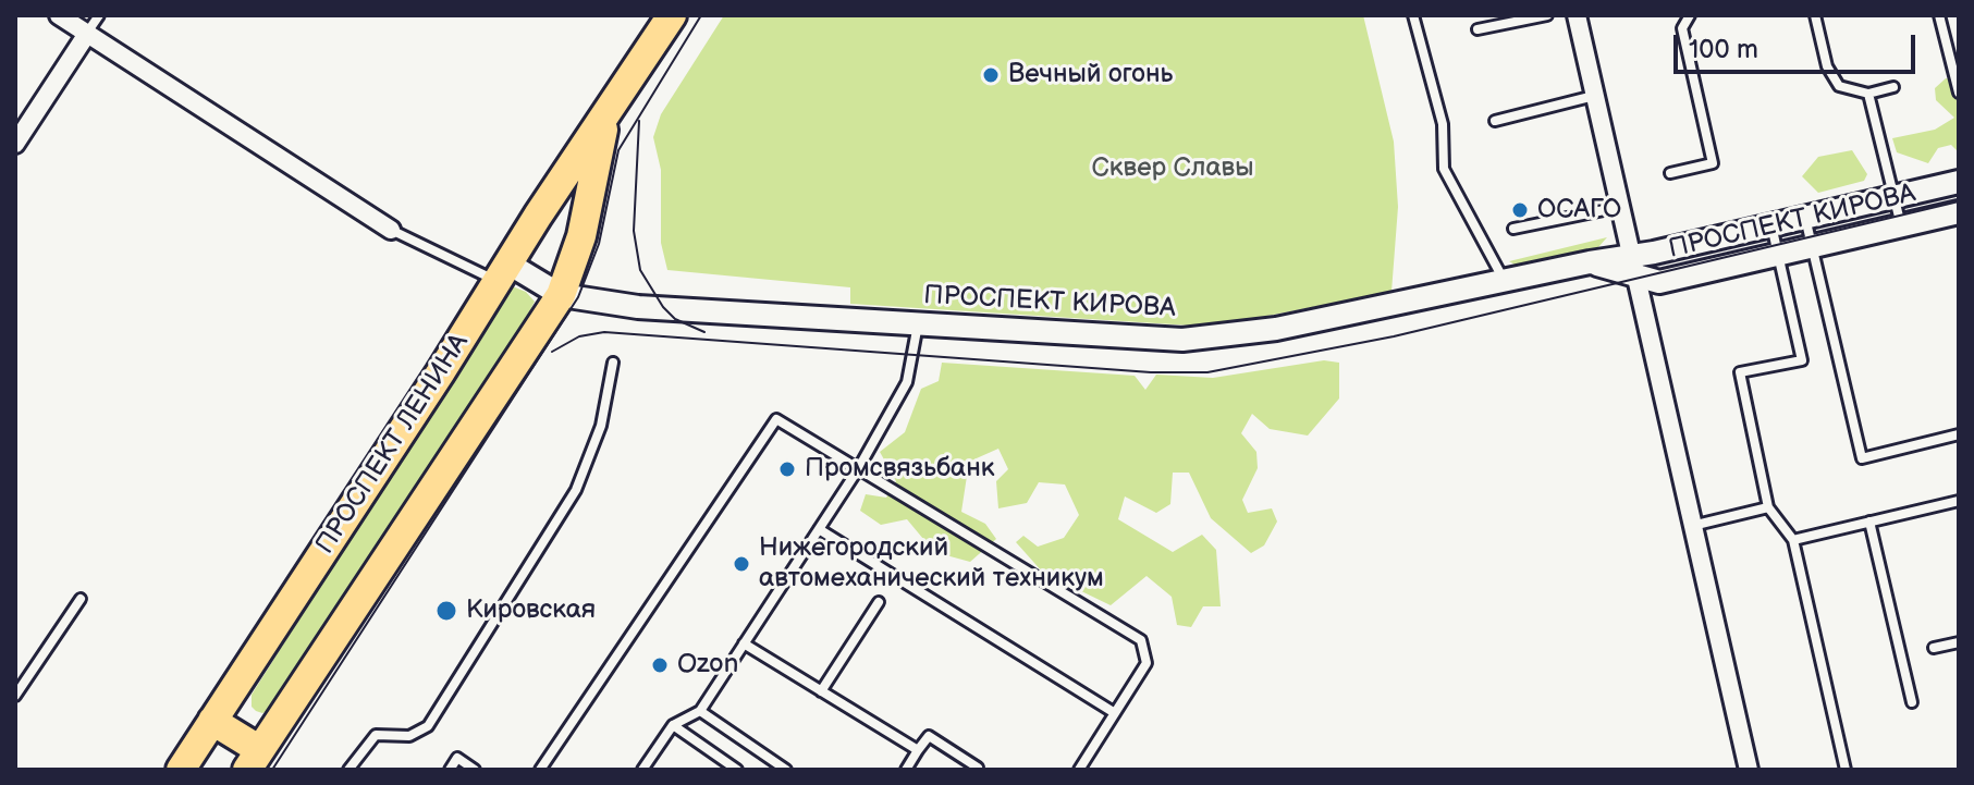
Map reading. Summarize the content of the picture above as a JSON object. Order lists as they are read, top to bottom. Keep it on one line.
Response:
{"streets":{"main road":["ПРОСПЕКТ ЛЕНИНА"],"street":["ПРОСПЕКТ КИРОВА"]},"crossings":[["ПРОСПЕКТ КИРОВА","ПРОСПЕКТ ЛЕНИНА"]],"parks":["Сквер Славы"],"places":["Вечный огонь","ОСАГО","Промсвязьбанк","Нижегородский автомеханический техникум","Кировская","Ozon"],"scale_bar":"100 m"}
